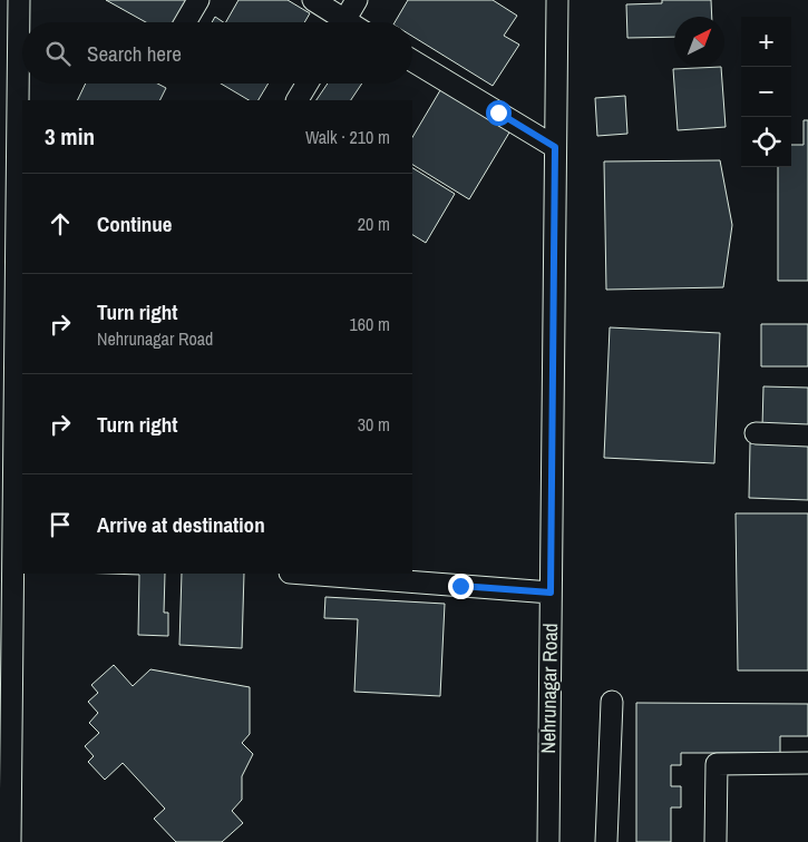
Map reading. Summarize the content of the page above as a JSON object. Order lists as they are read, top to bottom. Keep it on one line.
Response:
{"streets":{"street":["Nehrunagar Road"]},"north":"top right","page":{"map_buttons":["+","−"],"search":"Search here","heading":["3 min","Walk · 210 m"],"list":[["Continue","20 m"],["Turn right","Nehrunagar Road","160 m"],["Turn right","30 m"],"Arrive at destination"]}}
